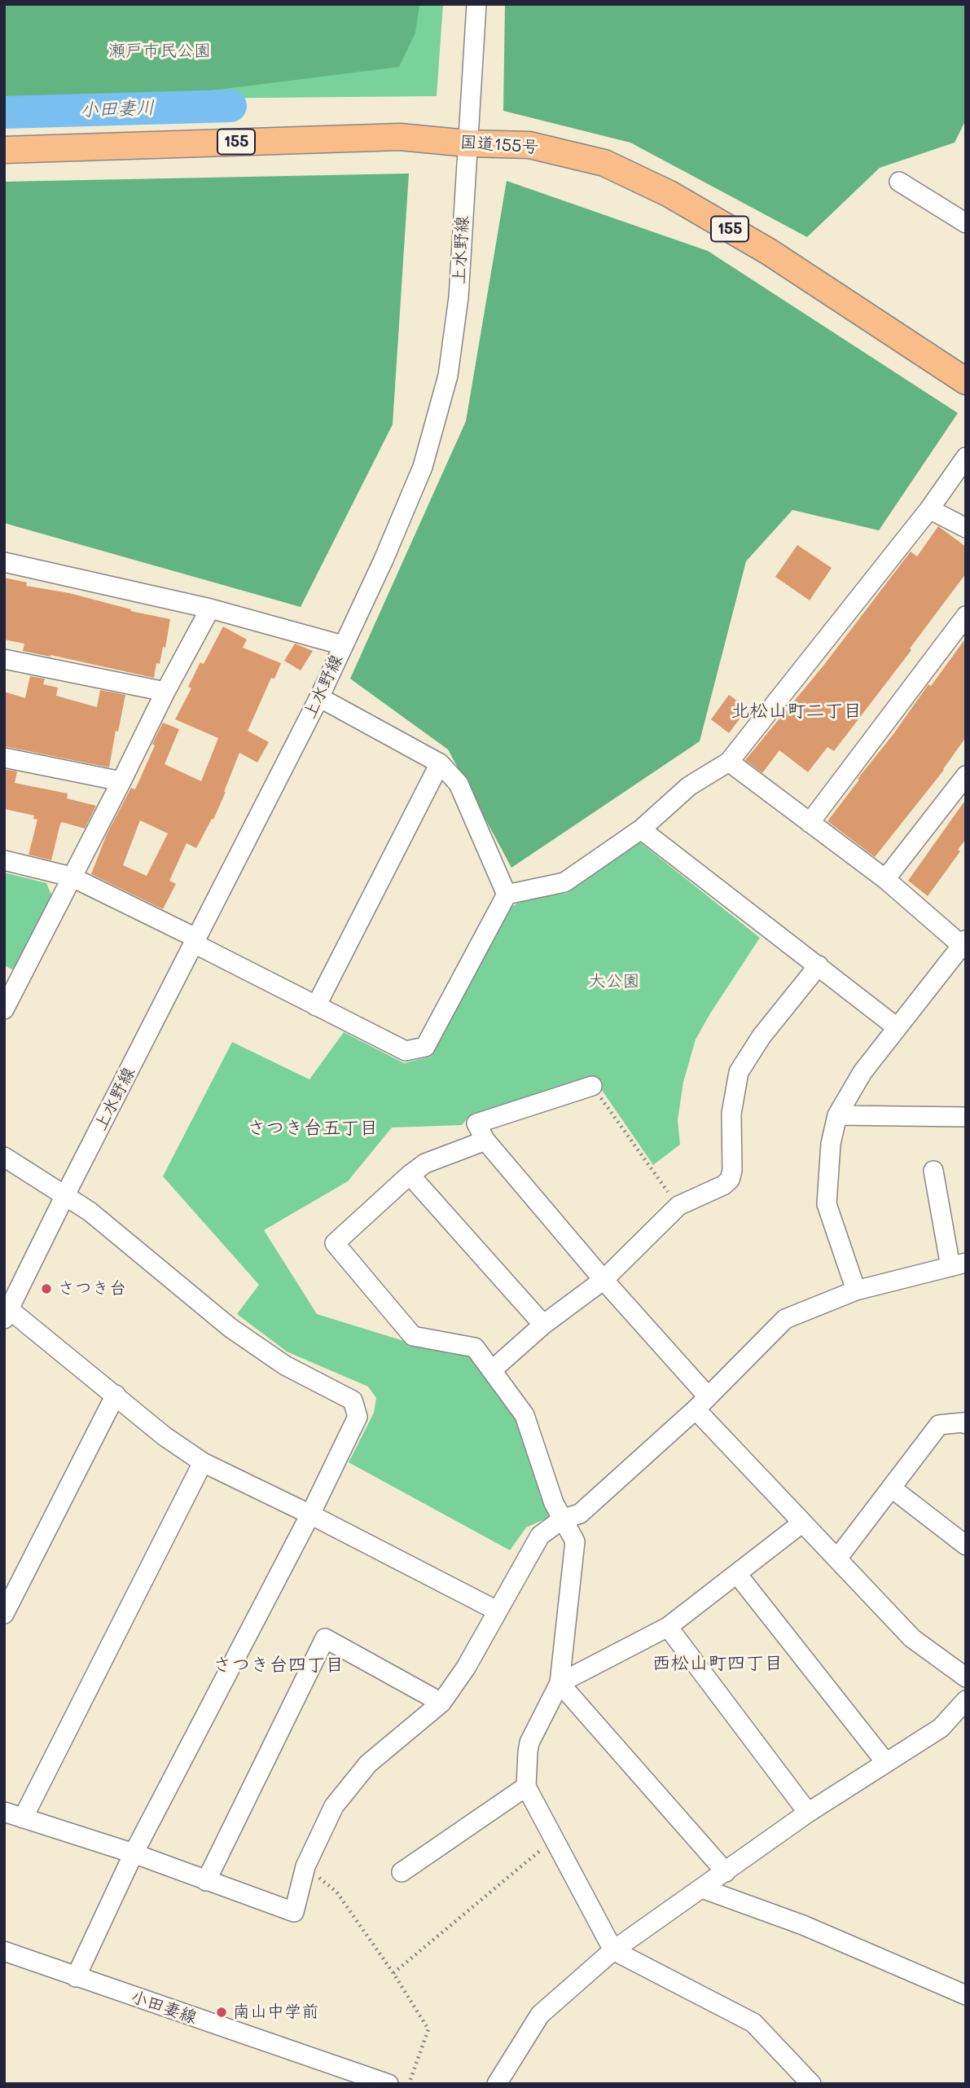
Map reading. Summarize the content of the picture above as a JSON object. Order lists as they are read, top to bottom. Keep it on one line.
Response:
{"streets":{"highway":["155","国道155号"],"street":["上水野線","小田妻線"]},"crossings":[["国道155号","上水野線"]],"districts":["北松山町二丁目","さつき台五丁目","西松山町四丁目","さつき台四丁目"],"water":["小田妻川"],"parks":["瀬戸市民公園","大公園"],"places":["さつき台","南山中学前"]}
